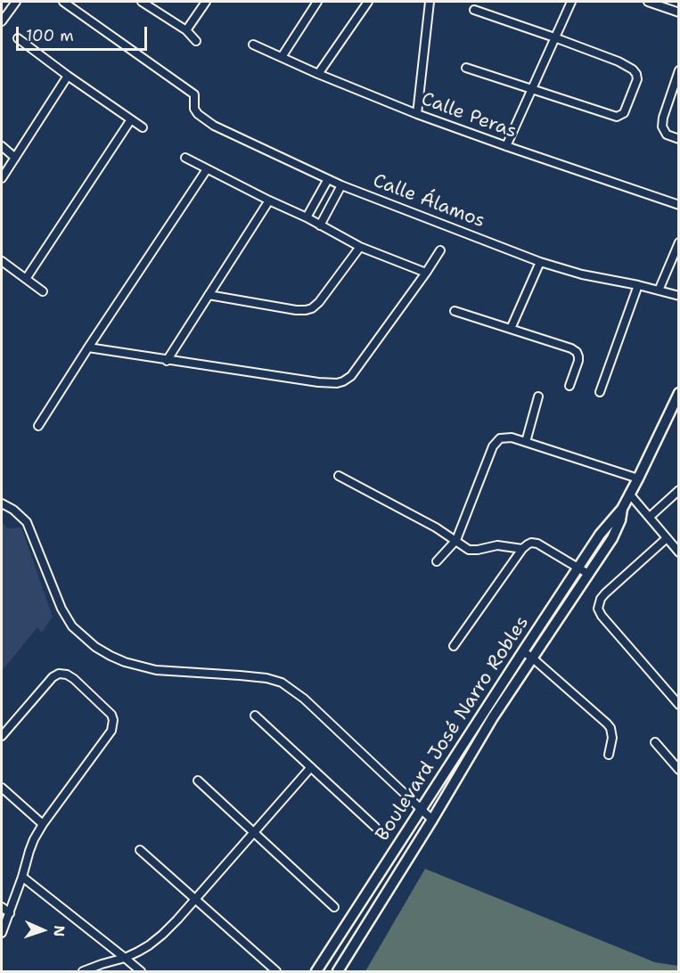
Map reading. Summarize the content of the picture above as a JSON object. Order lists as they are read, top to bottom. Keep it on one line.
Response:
{"streets":{"street":["Calle Peras","Calle Álamos","Boulevard José Narro Robles"]},"scale_bar":"100 m","north":"right"}
